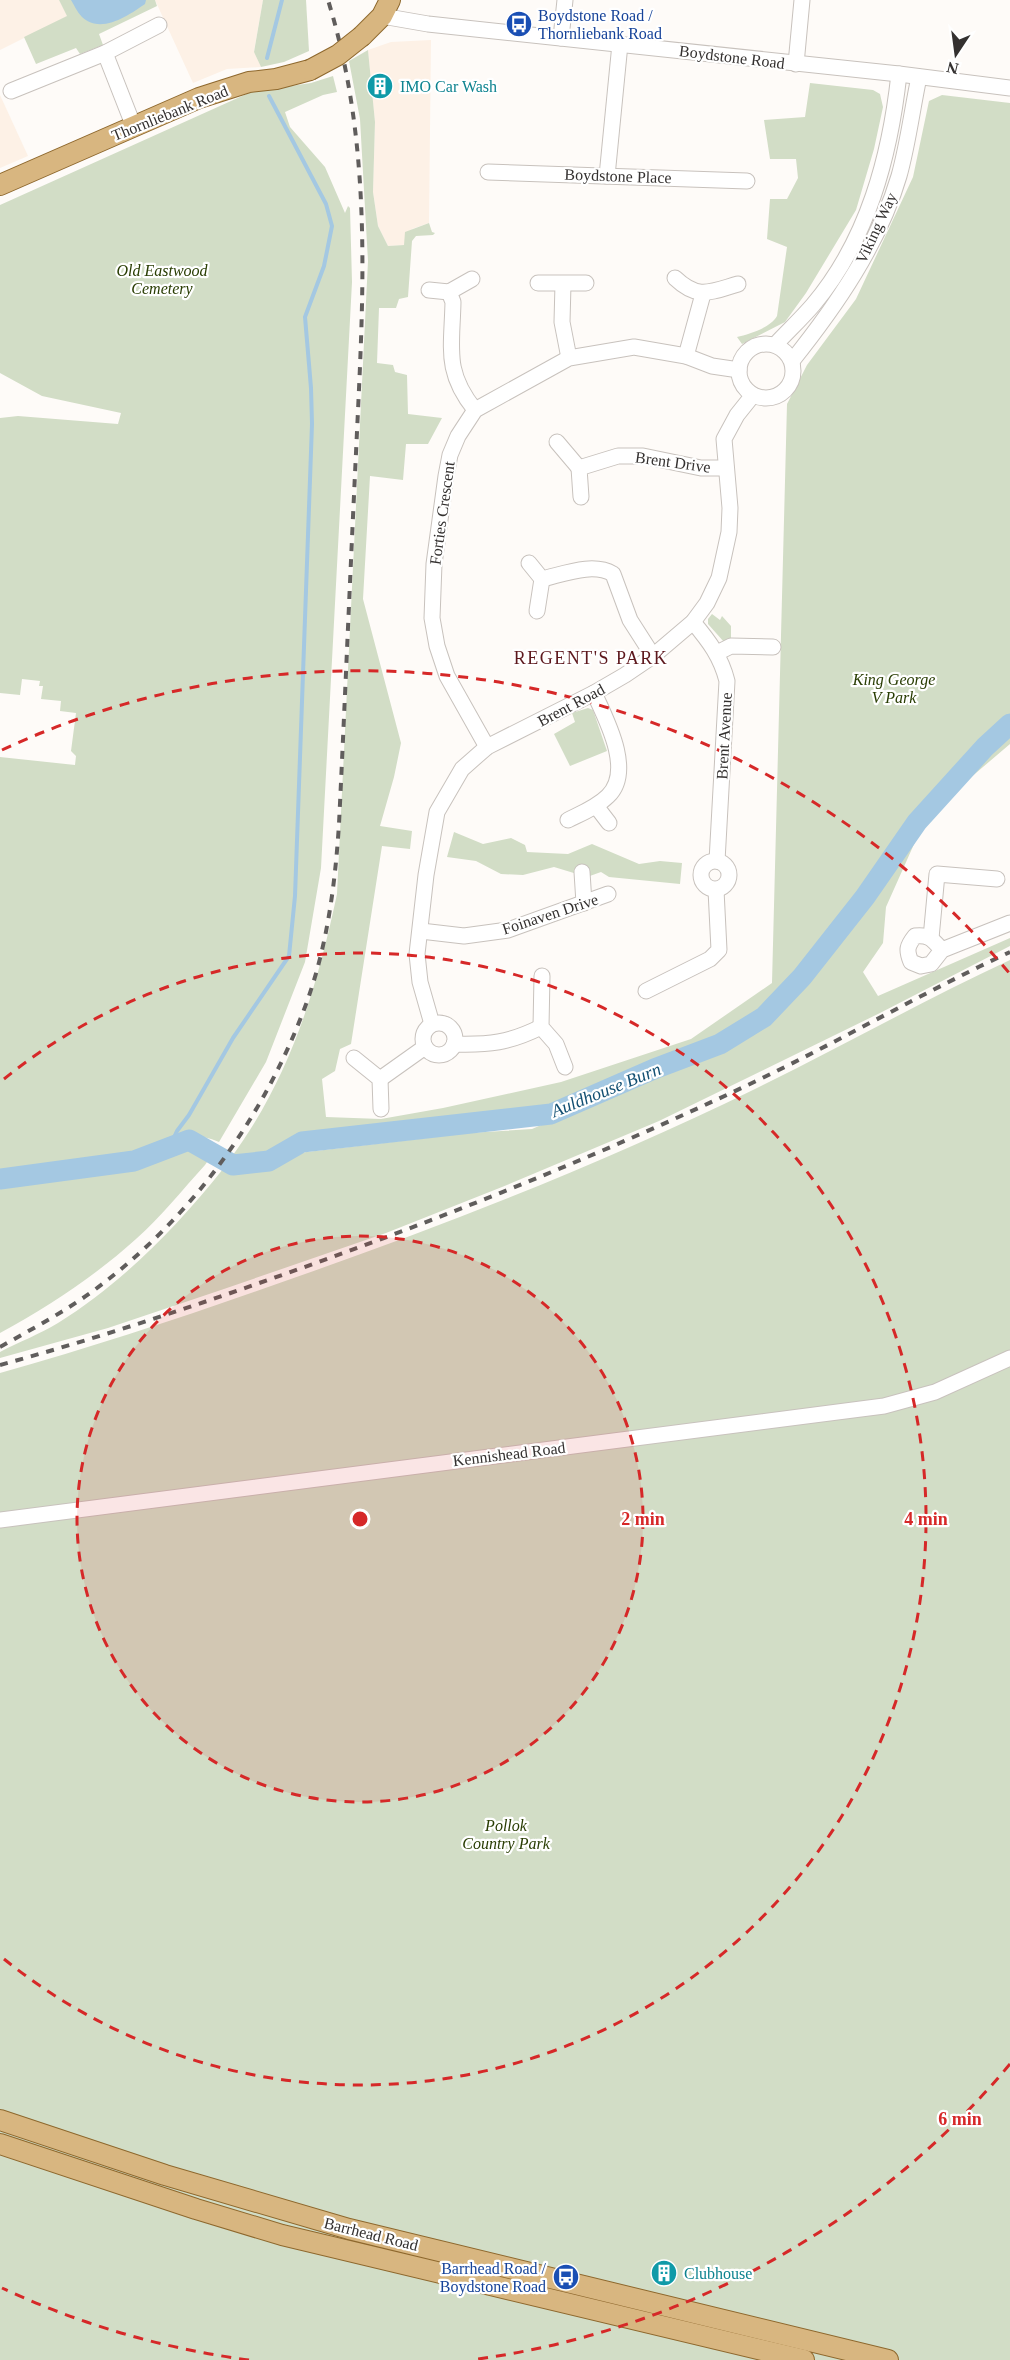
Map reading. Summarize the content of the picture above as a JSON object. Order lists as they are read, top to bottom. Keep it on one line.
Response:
{"streets":{"main road":["Thornliebank Road","Barrhead Road"],"street":["Boydstone Road","Boydstone Place","Viking Way","Brent Drive","Forties Crescent","Brent Road","Brent Avenue","Foinaven Drive","Kennishead Road"]},"crossings":[["Boydstone Road","Thornliebank Road"],["Boydstone Road","Viking Way"],["Viking Way","Forties Crescent"],["Viking Way","Brent Road"],["Brent Drive","Brent Road"],["Forties Crescent","Brent Road"],["Brent Road","Brent Avenue"],["Brent Road","Foinaven Drive"]],"districts":["REGENT'S PARK"],"water":["Auldhouse Burn"],"parks":["Old Eastwood Cemetery","King George V Park","Pollok Country Park"],"places":{"bus stop":["Boydstone Road / Thornliebank Road","Barrhead Road / Boydstone Road"],"building":["IMO Car Wash","Clubhouse"]},"north":"bottom","rings":["2 min","4 min","6 min"]}
